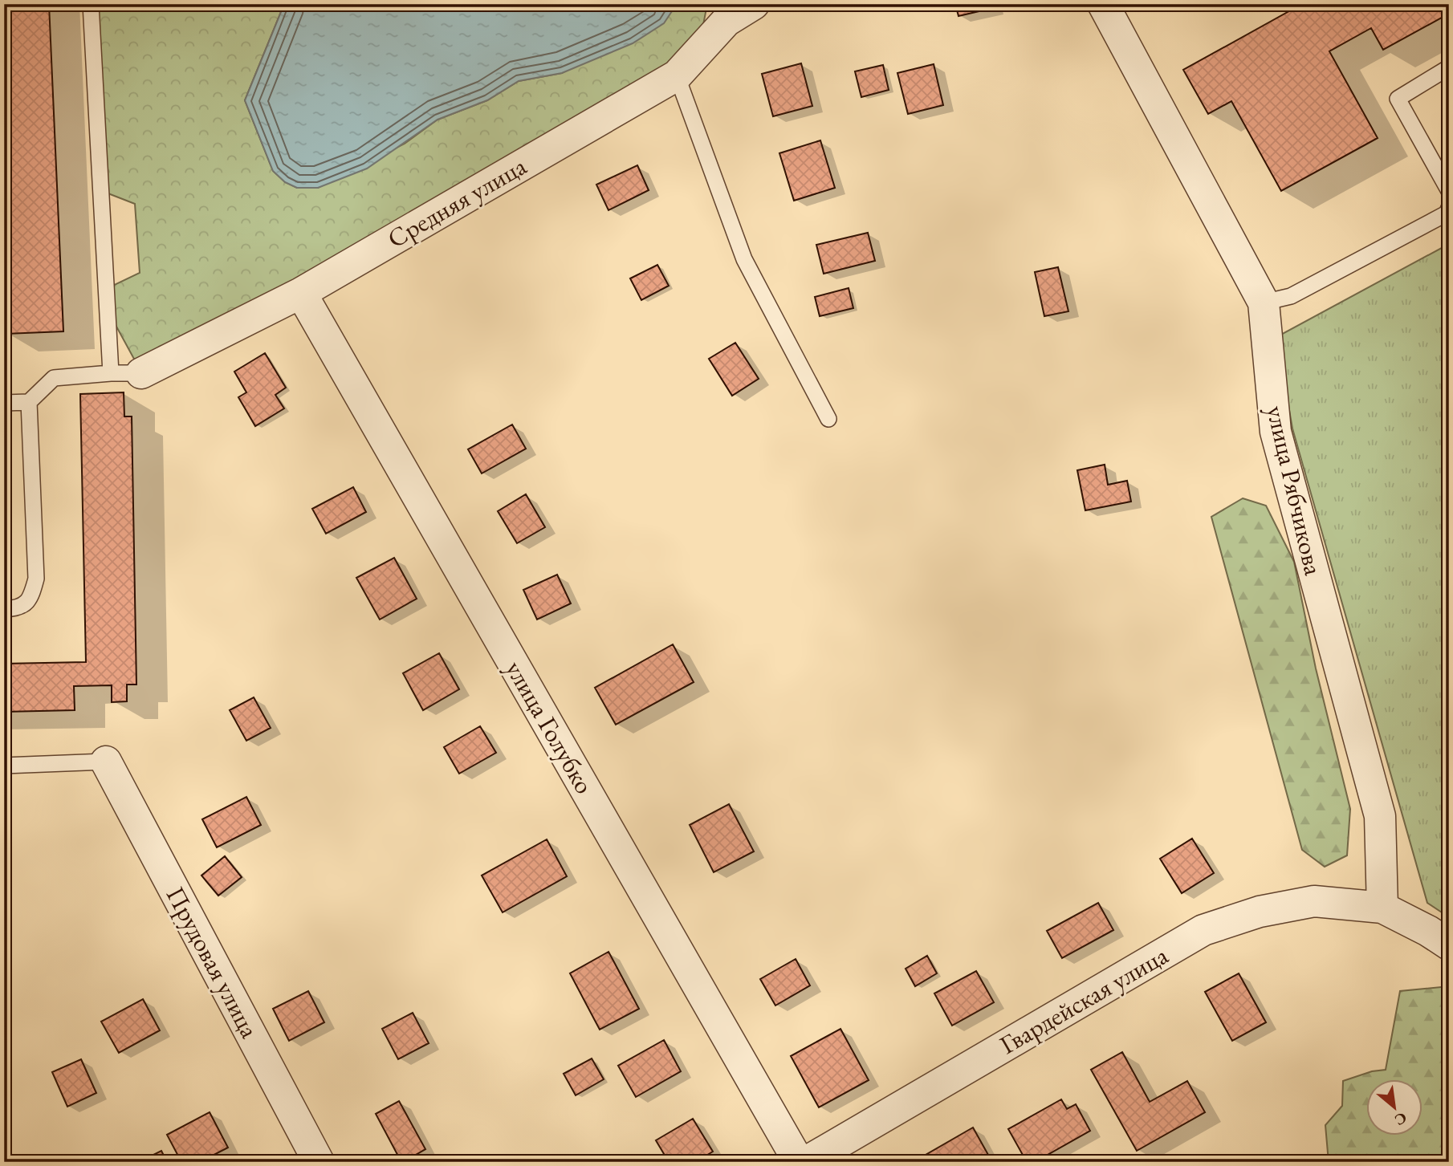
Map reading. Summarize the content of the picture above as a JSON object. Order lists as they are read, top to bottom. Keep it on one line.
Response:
{"streets":{"street":["Средняя улица","улица Рябчикова","улица Голубко","Прудовая улица","Гвардейская улица"]},"crossings":[["Средняя улица","улица Голубко"],["улица Рябчикова","Гвардейская улица"]],"north":"bottom right"}
